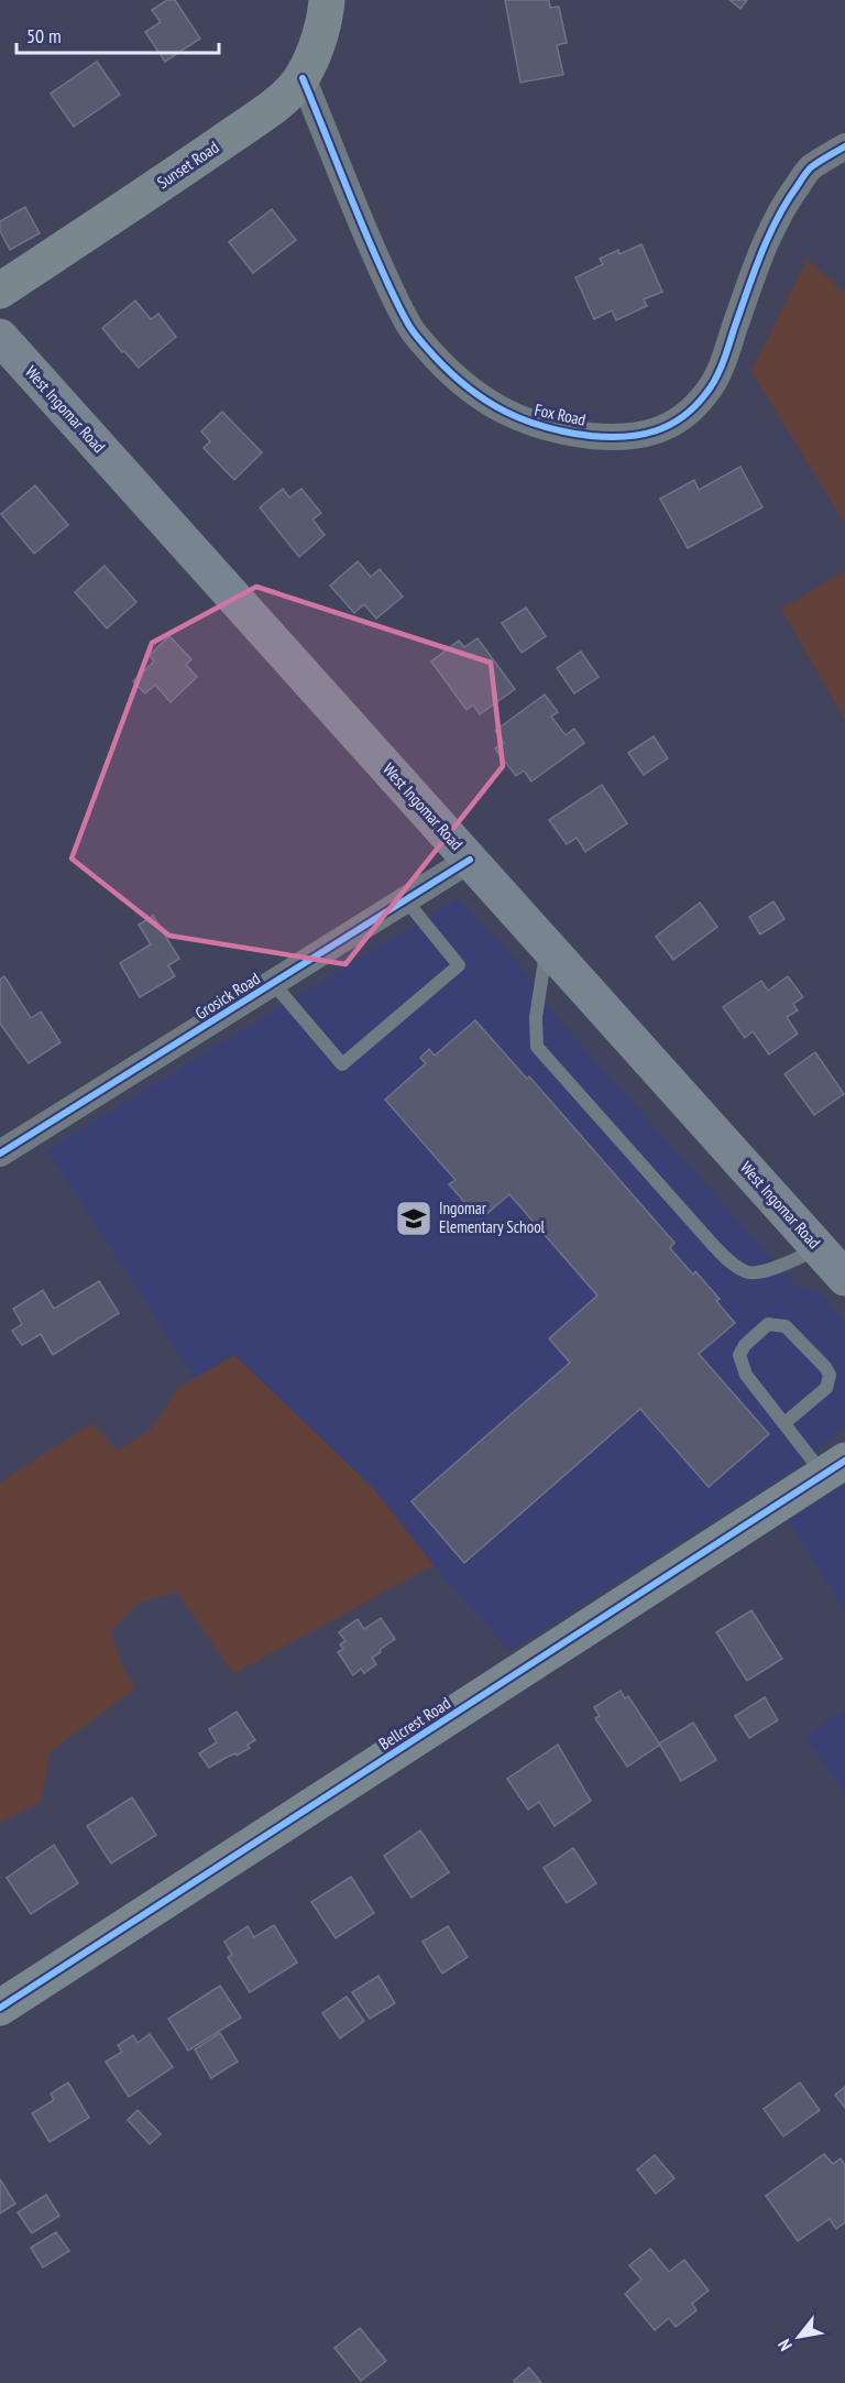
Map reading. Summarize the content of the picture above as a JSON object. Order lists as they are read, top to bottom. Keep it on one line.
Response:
{"streets":{"main road":["West Ingomar Road"],"street":["Sunset Road","Fox Road","Grosick Road","Bellcrest Road"]},"crossings":[["Sunset Road","Fox Road"],["West Ingomar Road","Grosick Road"]],"places":{"school or university":["Ingomar Elementary School"]},"scale_bar":"50 m","north":"bottom left"}
